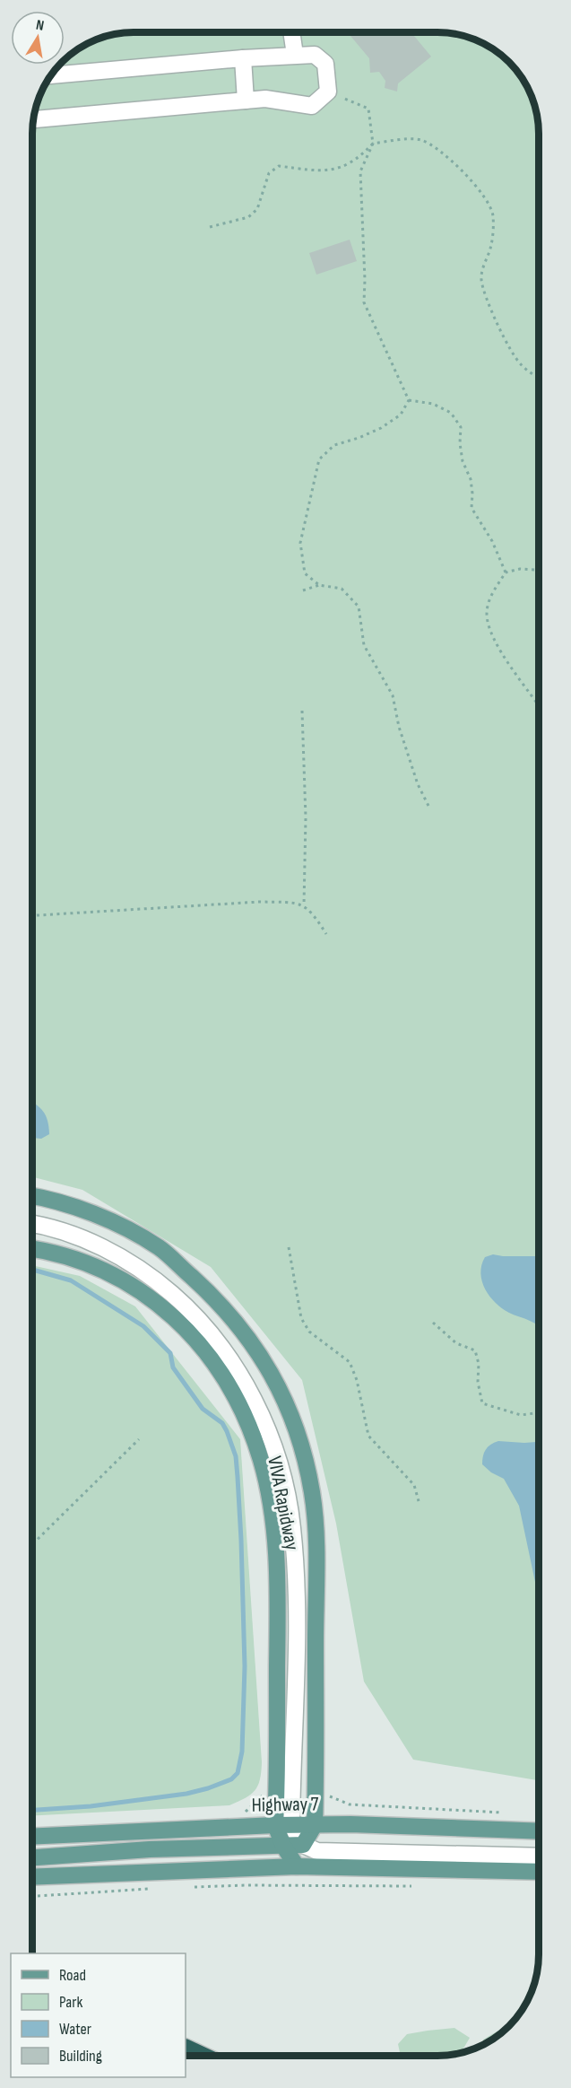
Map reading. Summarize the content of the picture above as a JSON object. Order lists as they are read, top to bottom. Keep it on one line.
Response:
{"streets":{"main road":["Highway 7"],"lane":["VIVA Rapidway"]},"crossings":[["VIVA Rapidway","Highway 7"]],"legend":["Road","Park","Water","Building"],"north":"top"}
